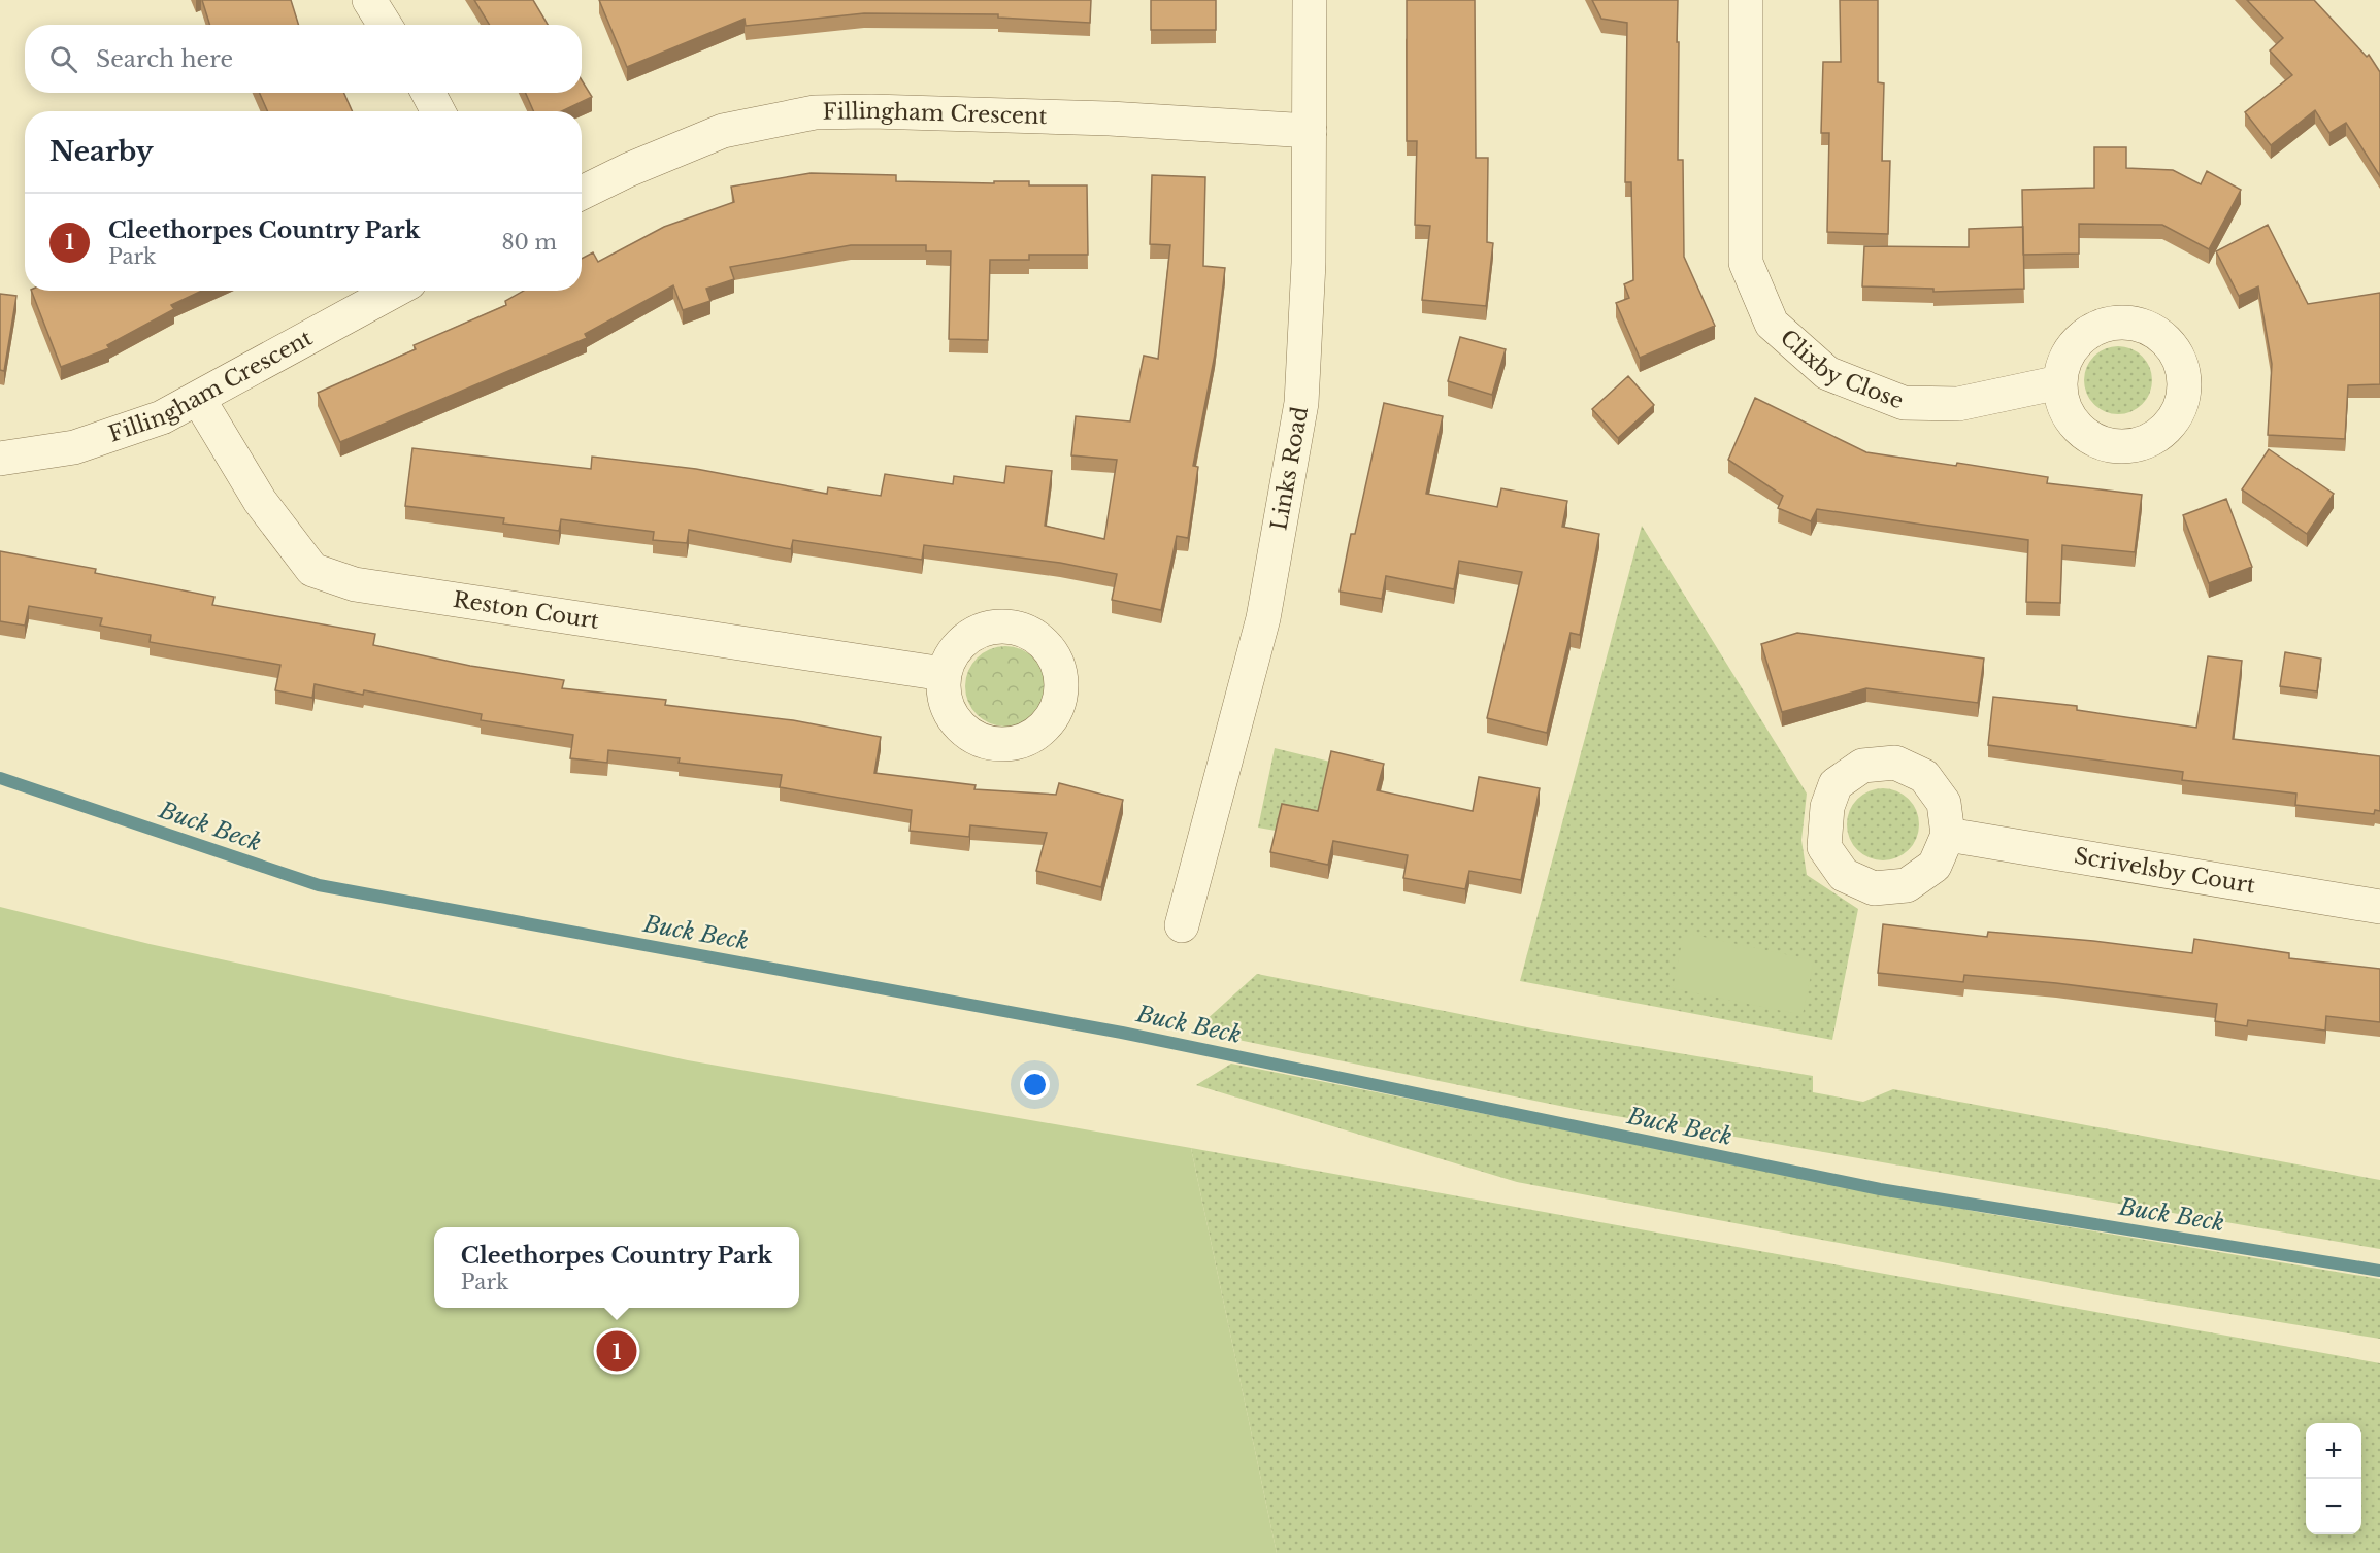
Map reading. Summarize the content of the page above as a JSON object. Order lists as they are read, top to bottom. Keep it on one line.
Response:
{"streets":{"street":["Fillingham Crescent","Clixby Close","Links Road","Reston Court","Scrivelsby Court"]},"crossings":[["Fillingham Crescent","Links Road"],["Fillingham Crescent","Reston Court"]],"water":["Buck Beck"],"page":{"search":"Search here","heading":"Nearby","list":[{"mark":"1","name":"Cleethorpes Country Park","note":"Park","value":"80 m"}],"popup":["Cleethorpes Country Park","Park"],"pins":"1","map_buttons":["+","−"]}}
